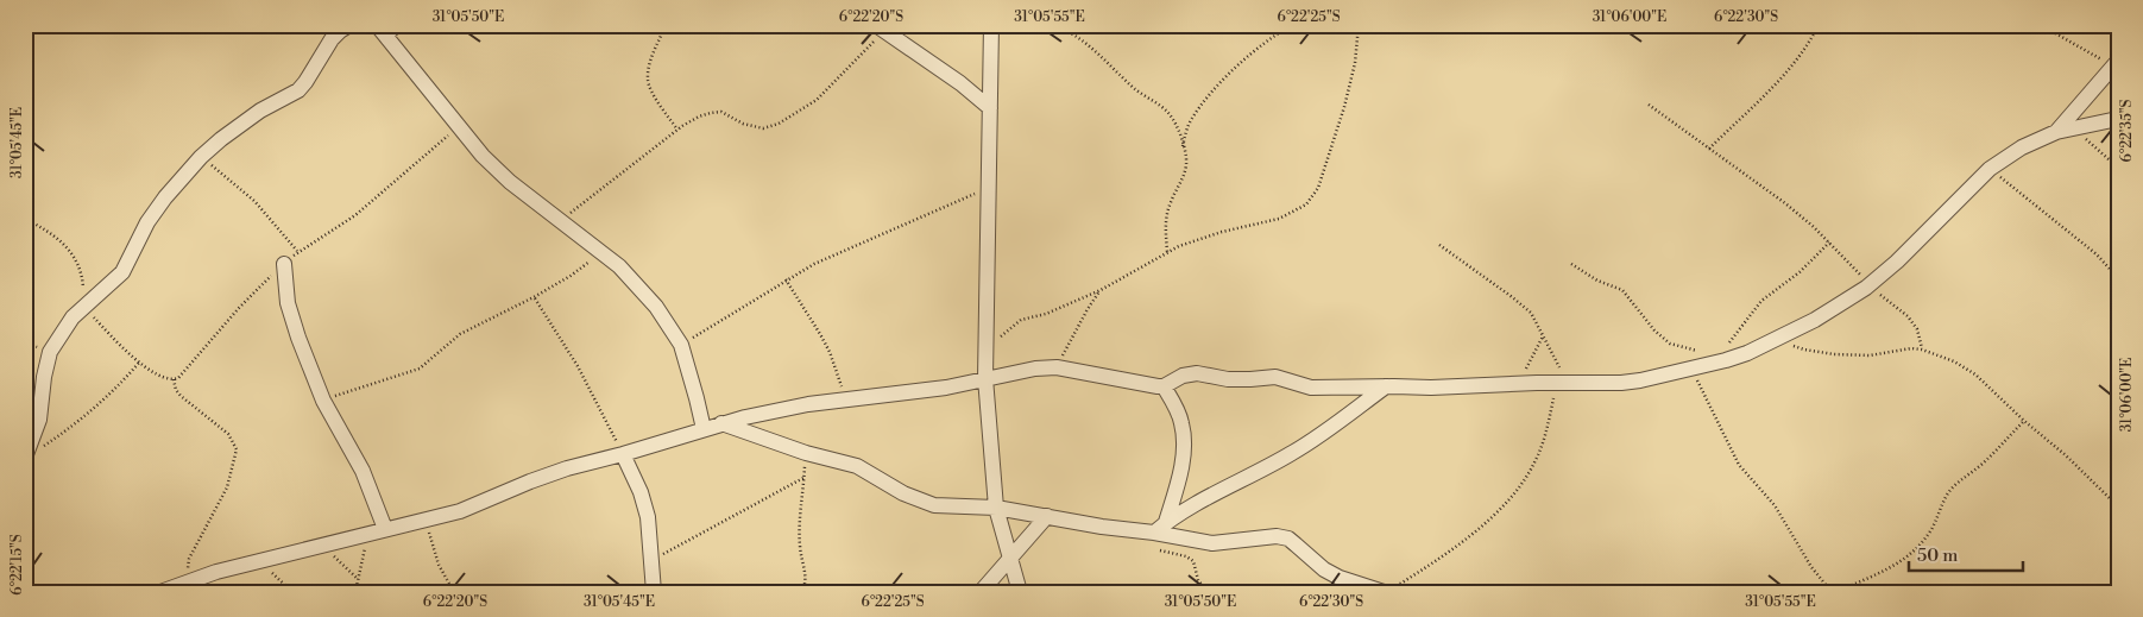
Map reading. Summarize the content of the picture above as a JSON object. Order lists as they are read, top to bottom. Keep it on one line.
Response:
{"scale_bar":"50 m","coordinates":["31°05'50\"E","6°22'20\"S","31°05'55\"E","6°22'25\"S","31°06'00\"E","6°22'30\"S","6°22'35\"S","31°05'45\"E","6°22'15\"S"]}
